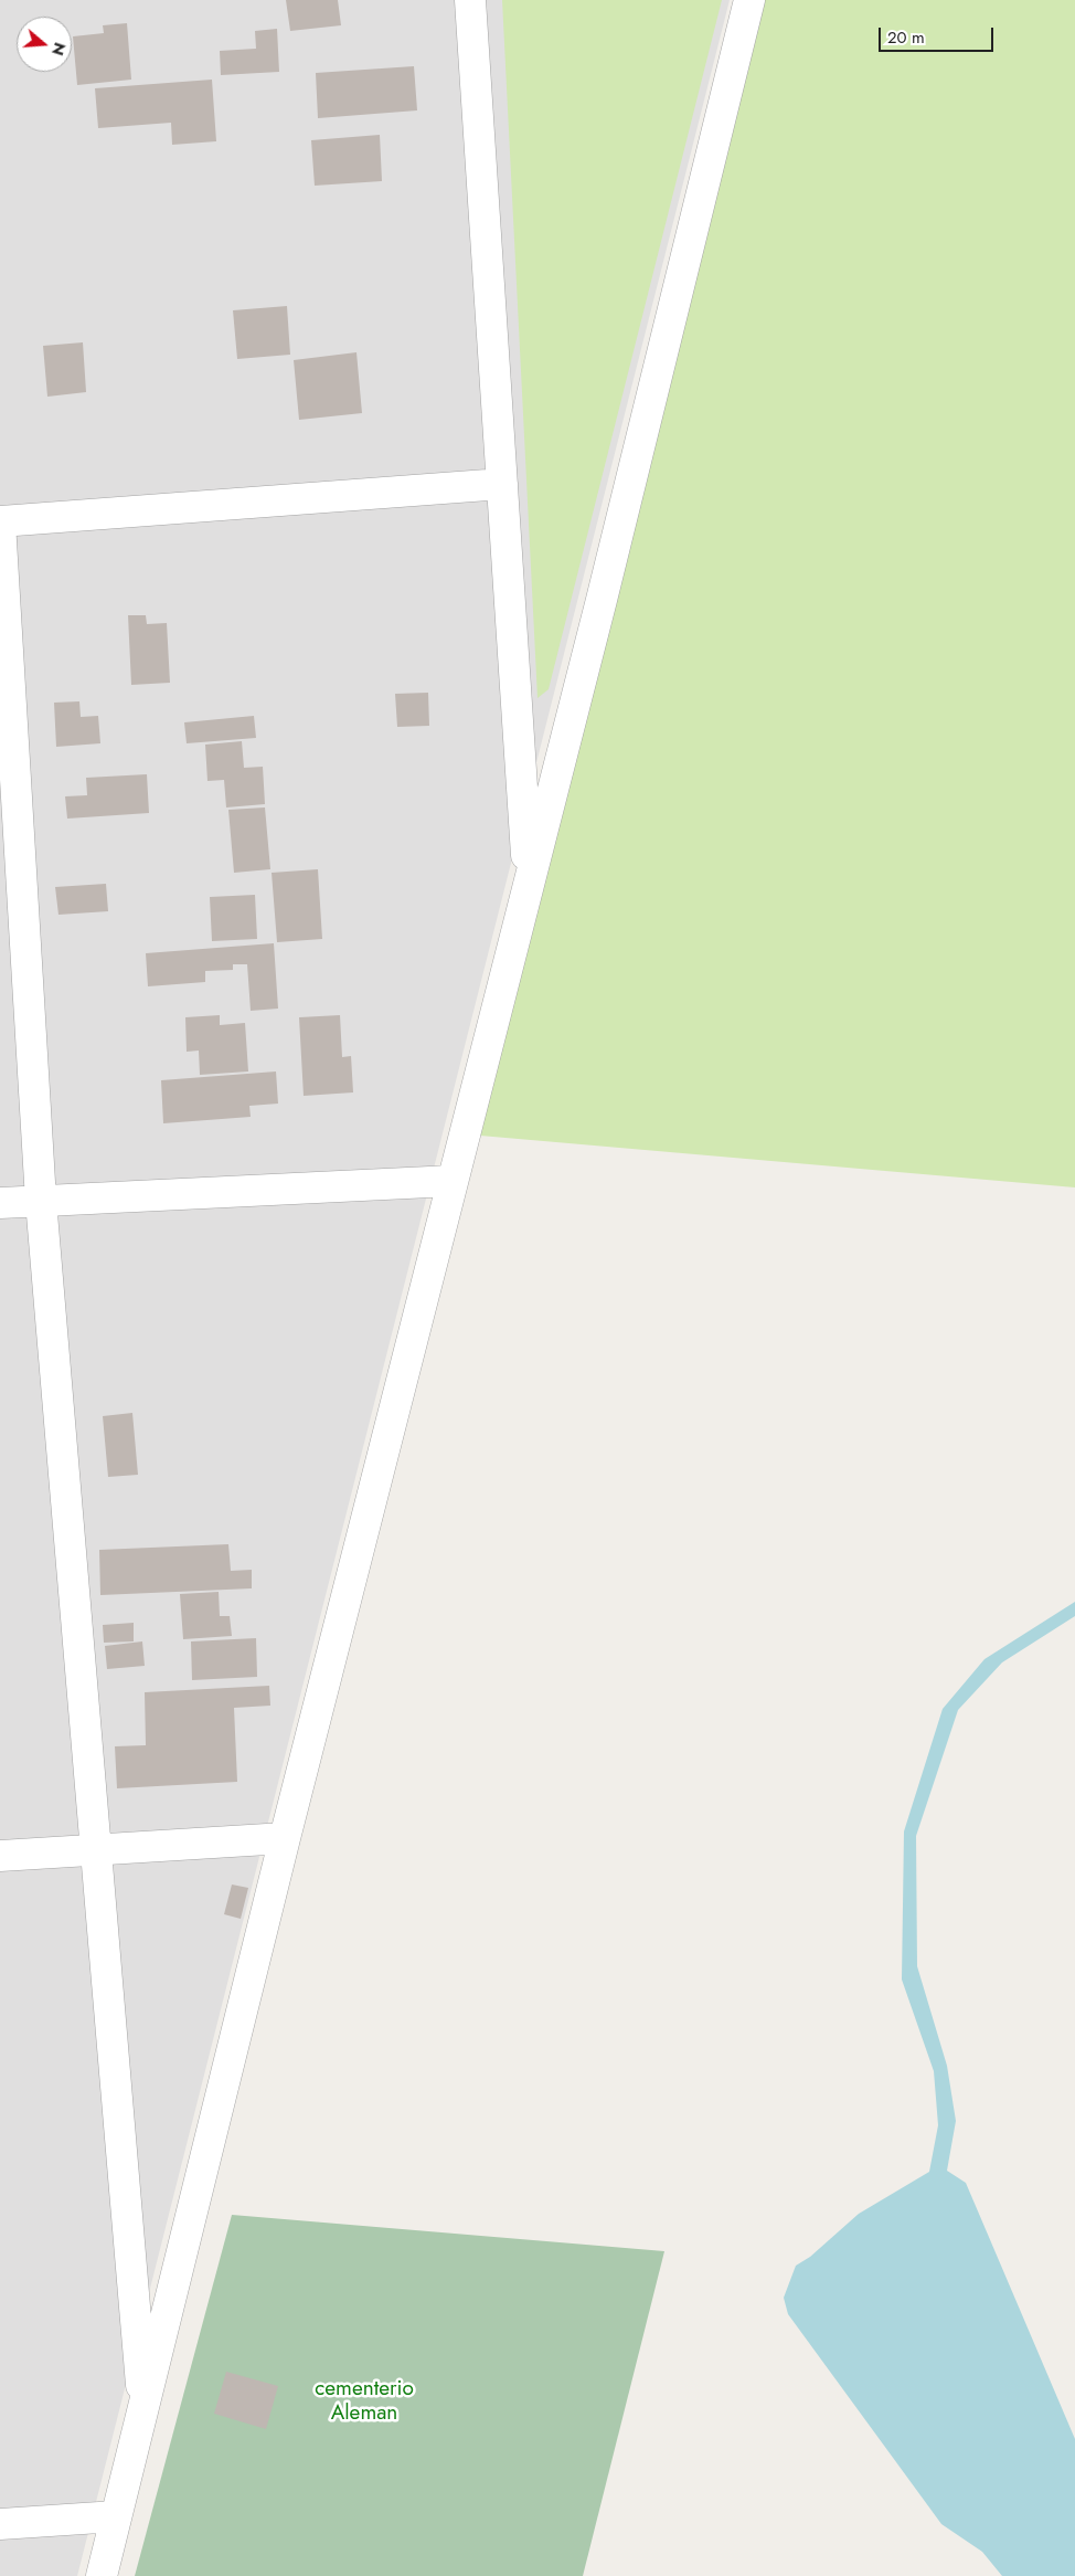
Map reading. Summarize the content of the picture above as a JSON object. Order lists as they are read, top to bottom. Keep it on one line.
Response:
{"parks":["cementerio Aleman"],"scale_bar":"20 m","north":"right"}
